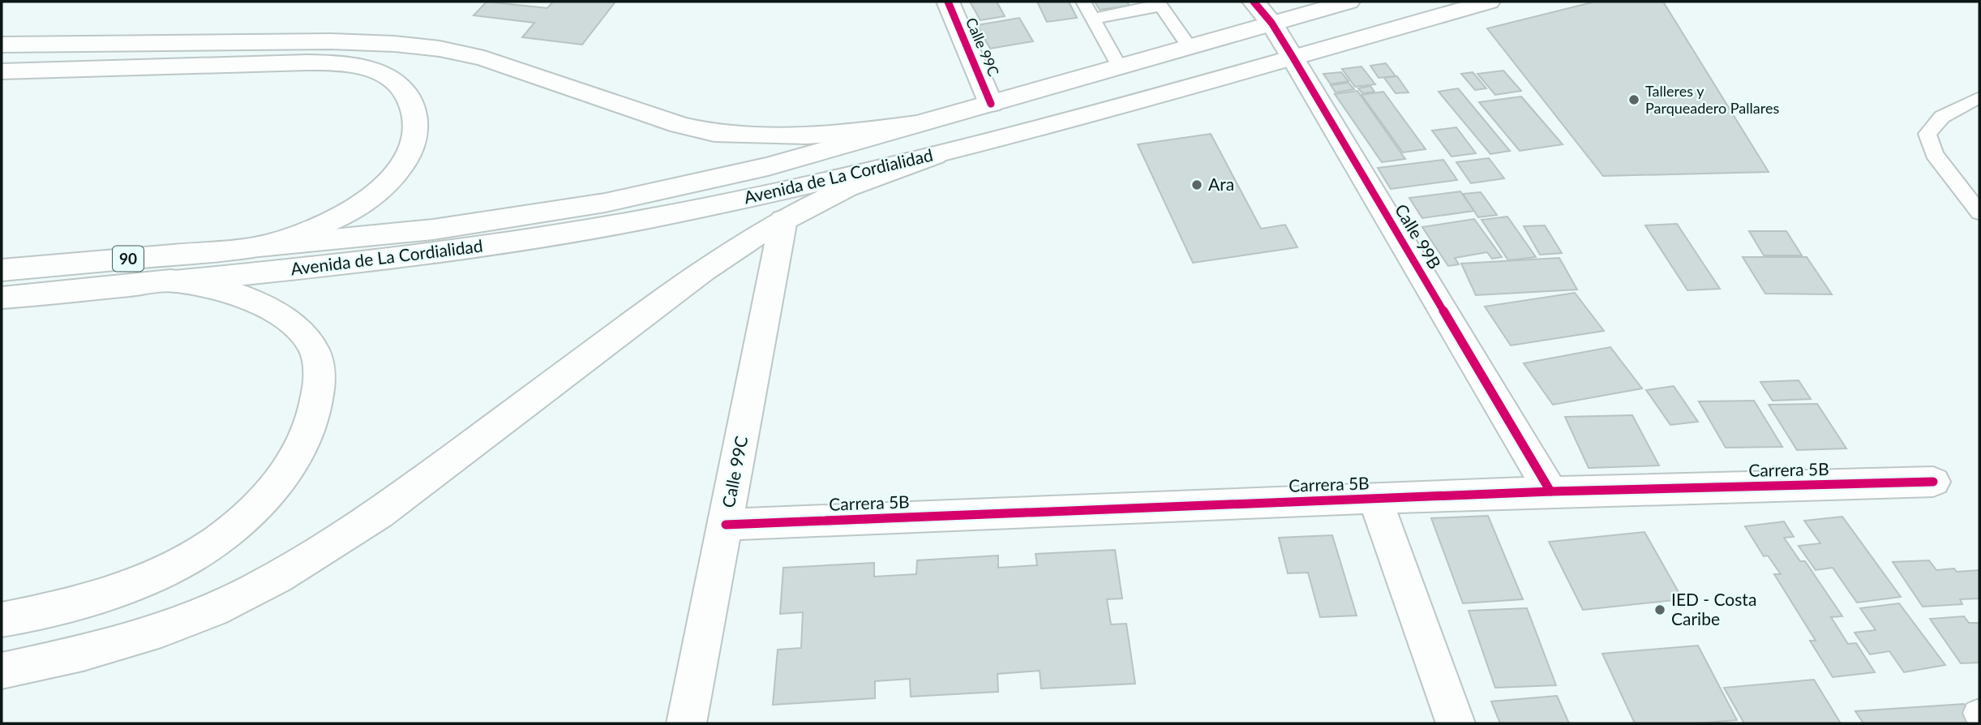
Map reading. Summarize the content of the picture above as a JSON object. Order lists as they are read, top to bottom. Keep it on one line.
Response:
{"streets":{"main road":["Calle 99C","Avenida de La Cordialidad","Calle 99B","90","Carrera 5B"]},"crossings":[["Calle 99C","Avenida de La Cordialidad"],["Calle 99C","Carrera 5B"],["Avenida de La Cordialidad","Calle 99B"],["Avenida de La Cordialidad","90"],["Calle 99B","Carrera 5B"]],"places":["Talleres y Parqueadero Pallares","Ara","IED - Costa Caribe"]}
